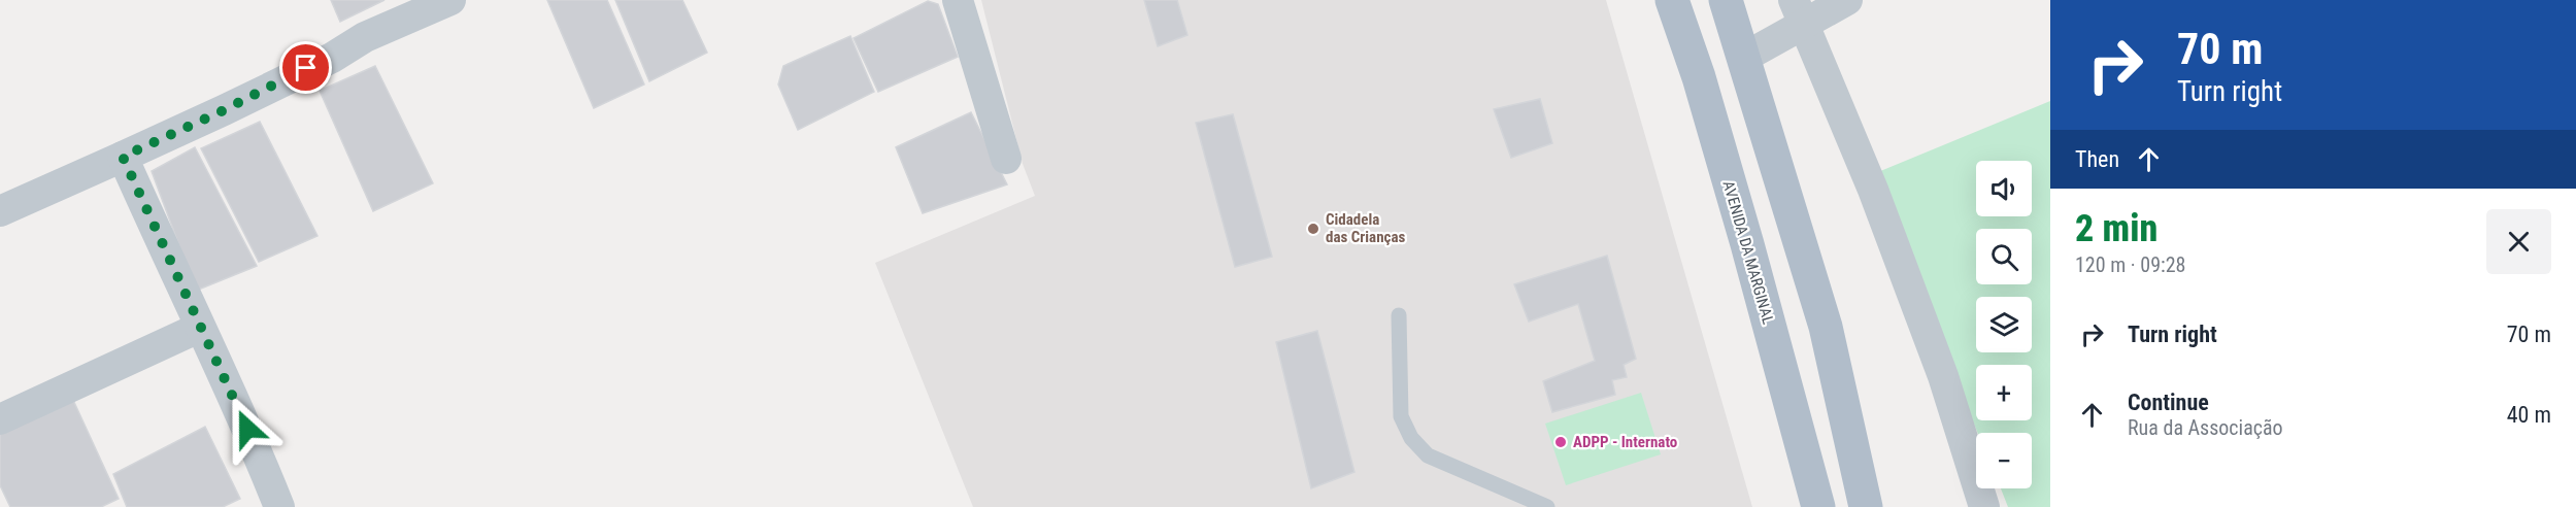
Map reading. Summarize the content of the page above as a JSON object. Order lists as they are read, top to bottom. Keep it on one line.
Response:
{"streets":{"main road":["AVENIDA DA MARGINAL"]},"places":["Cidadela das Crianças","ADPP - Internato"],"page":{"turn":["70 m","Turn right"],"then":"Then","map_buttons":["+","−"],"heading":["2 min","120 m · 09:28"],"list":[{"name":"Turn right","value":"70 m"},{"name":"Continue","note":"Rua da Associação","value":"40 m"}]}}
